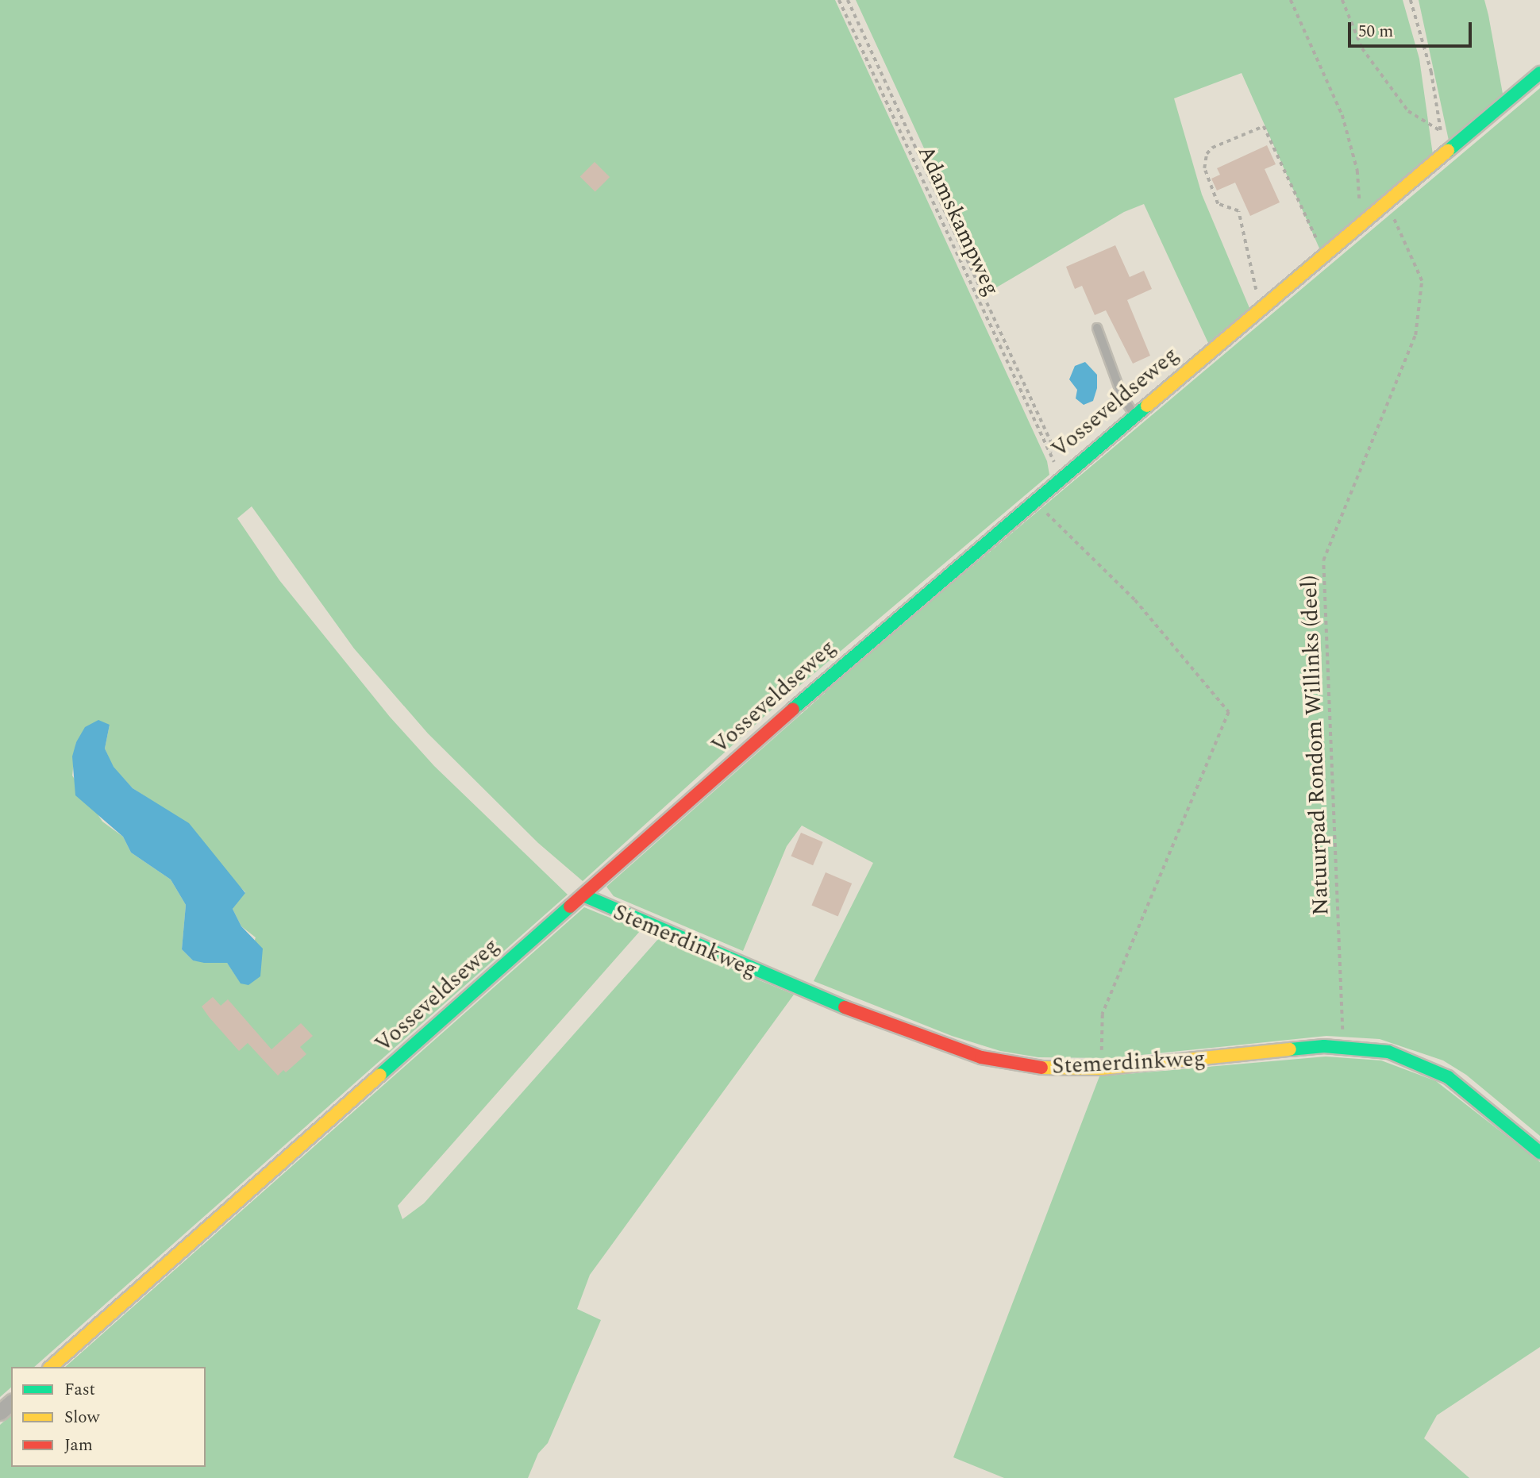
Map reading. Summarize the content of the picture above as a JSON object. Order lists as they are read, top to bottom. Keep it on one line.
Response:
{"streets":{"street":["Vosseveldseweg","Stemerdinkweg"],"path":["Adamskampweg","Natuurpad Rondom Willinks (deel)"]},"crossings":[["Vosseveldseweg","Natuurpad Rondom Willinks (deel)"],["Vosseveldseweg","Stemerdinkweg"],["Natuurpad Rondom Willinks (deel)","Stemerdinkweg"]],"legend":["Fast","Slow","Jam"],"scale_bar":"50 m"}
